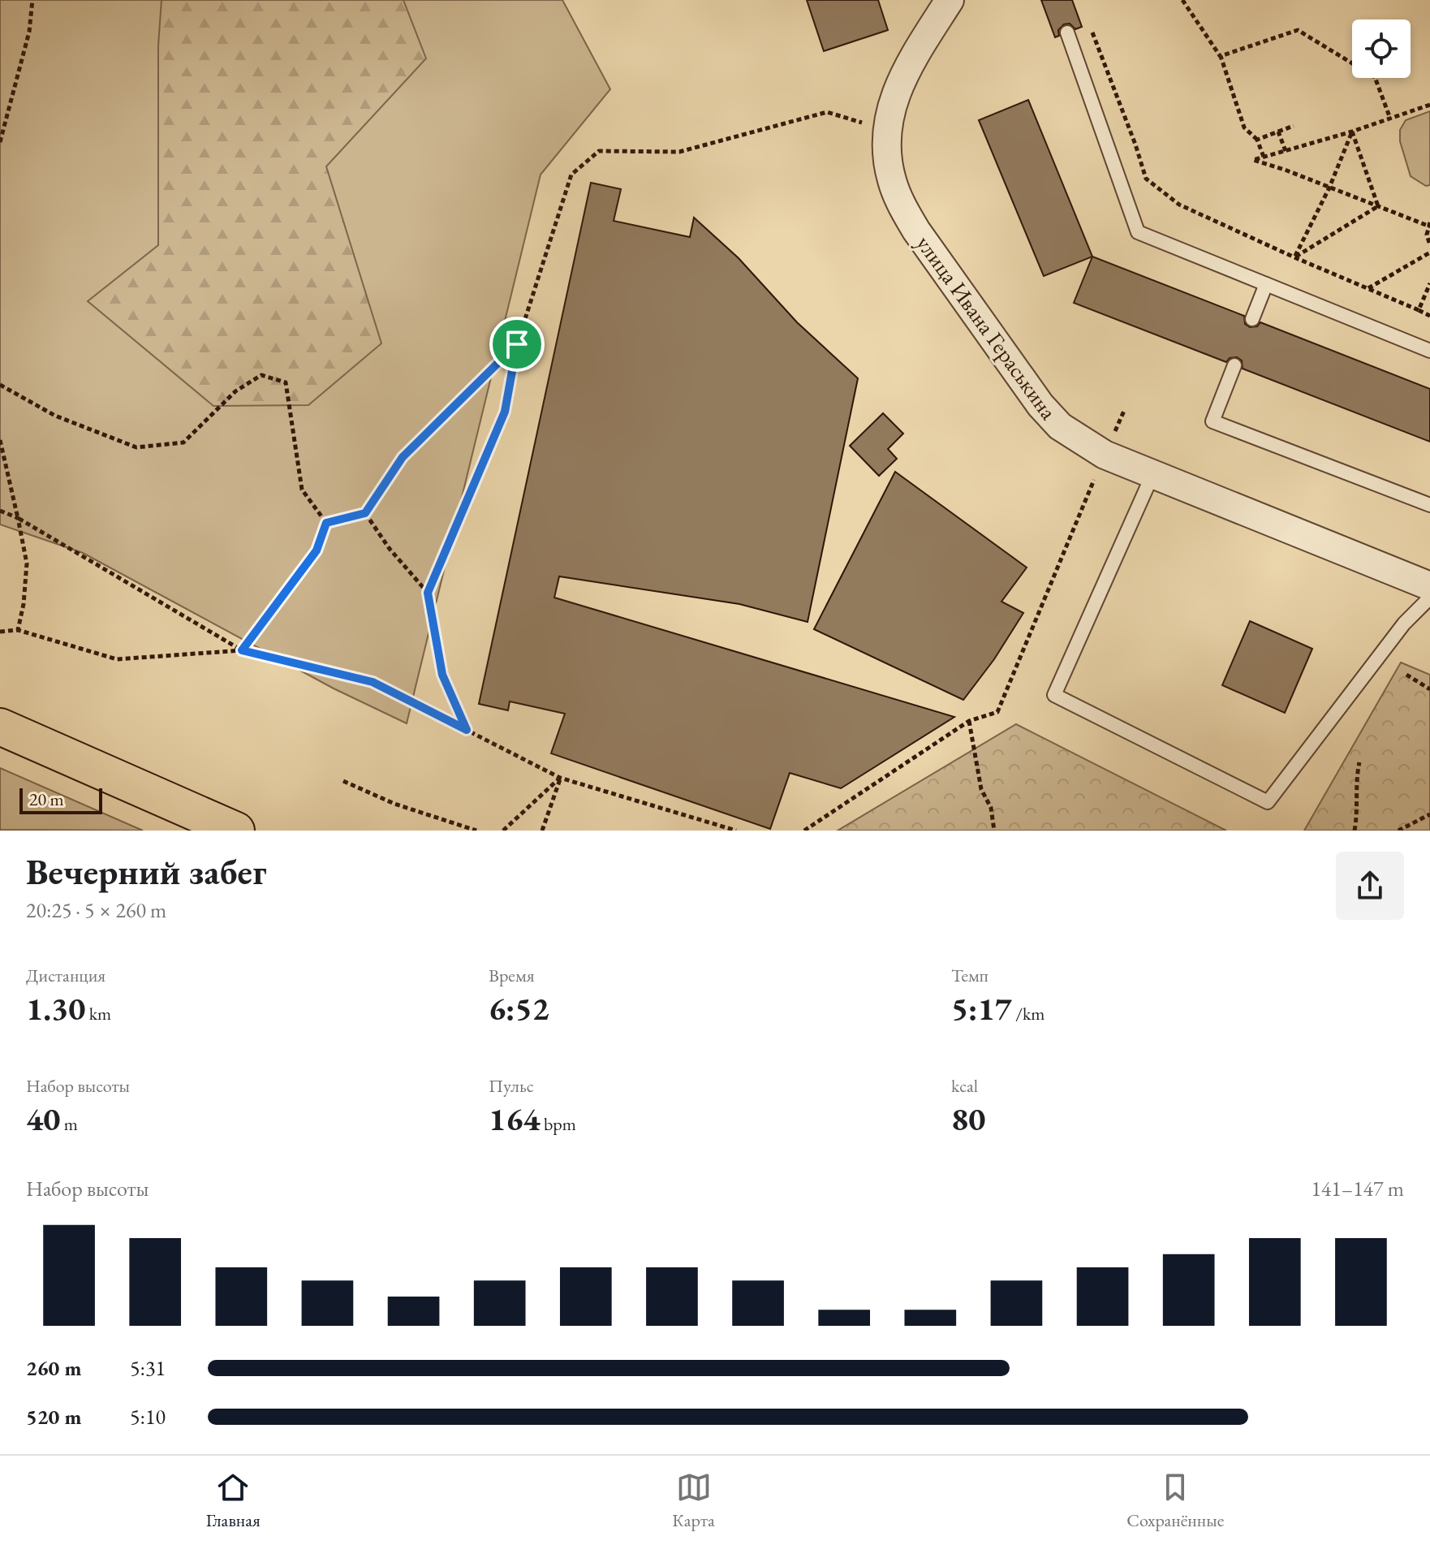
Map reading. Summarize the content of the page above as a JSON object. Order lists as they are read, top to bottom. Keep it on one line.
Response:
{"streets":{"street":["улица Ивана Гераськина"]},"scale_bar":"20 m","page":{"scale":"20 m","heading":["Вечерний забег","20:25 · 5 × 260 m"],"stats":[["Дистанция","1.30 km"],["Время","6:52"],["Темп","5:17 /km"],["Набор высоты","40 m"],["Пульс","164 bpm"],["kcal","80"]],"chart":["Набор высоты","141–147 m"],"list":[{"name":"260 m","note":"5:31"},{"name":"520 m","note":"5:10"}],"tabs":["Главная","Карта","Сохранённые"]}}
